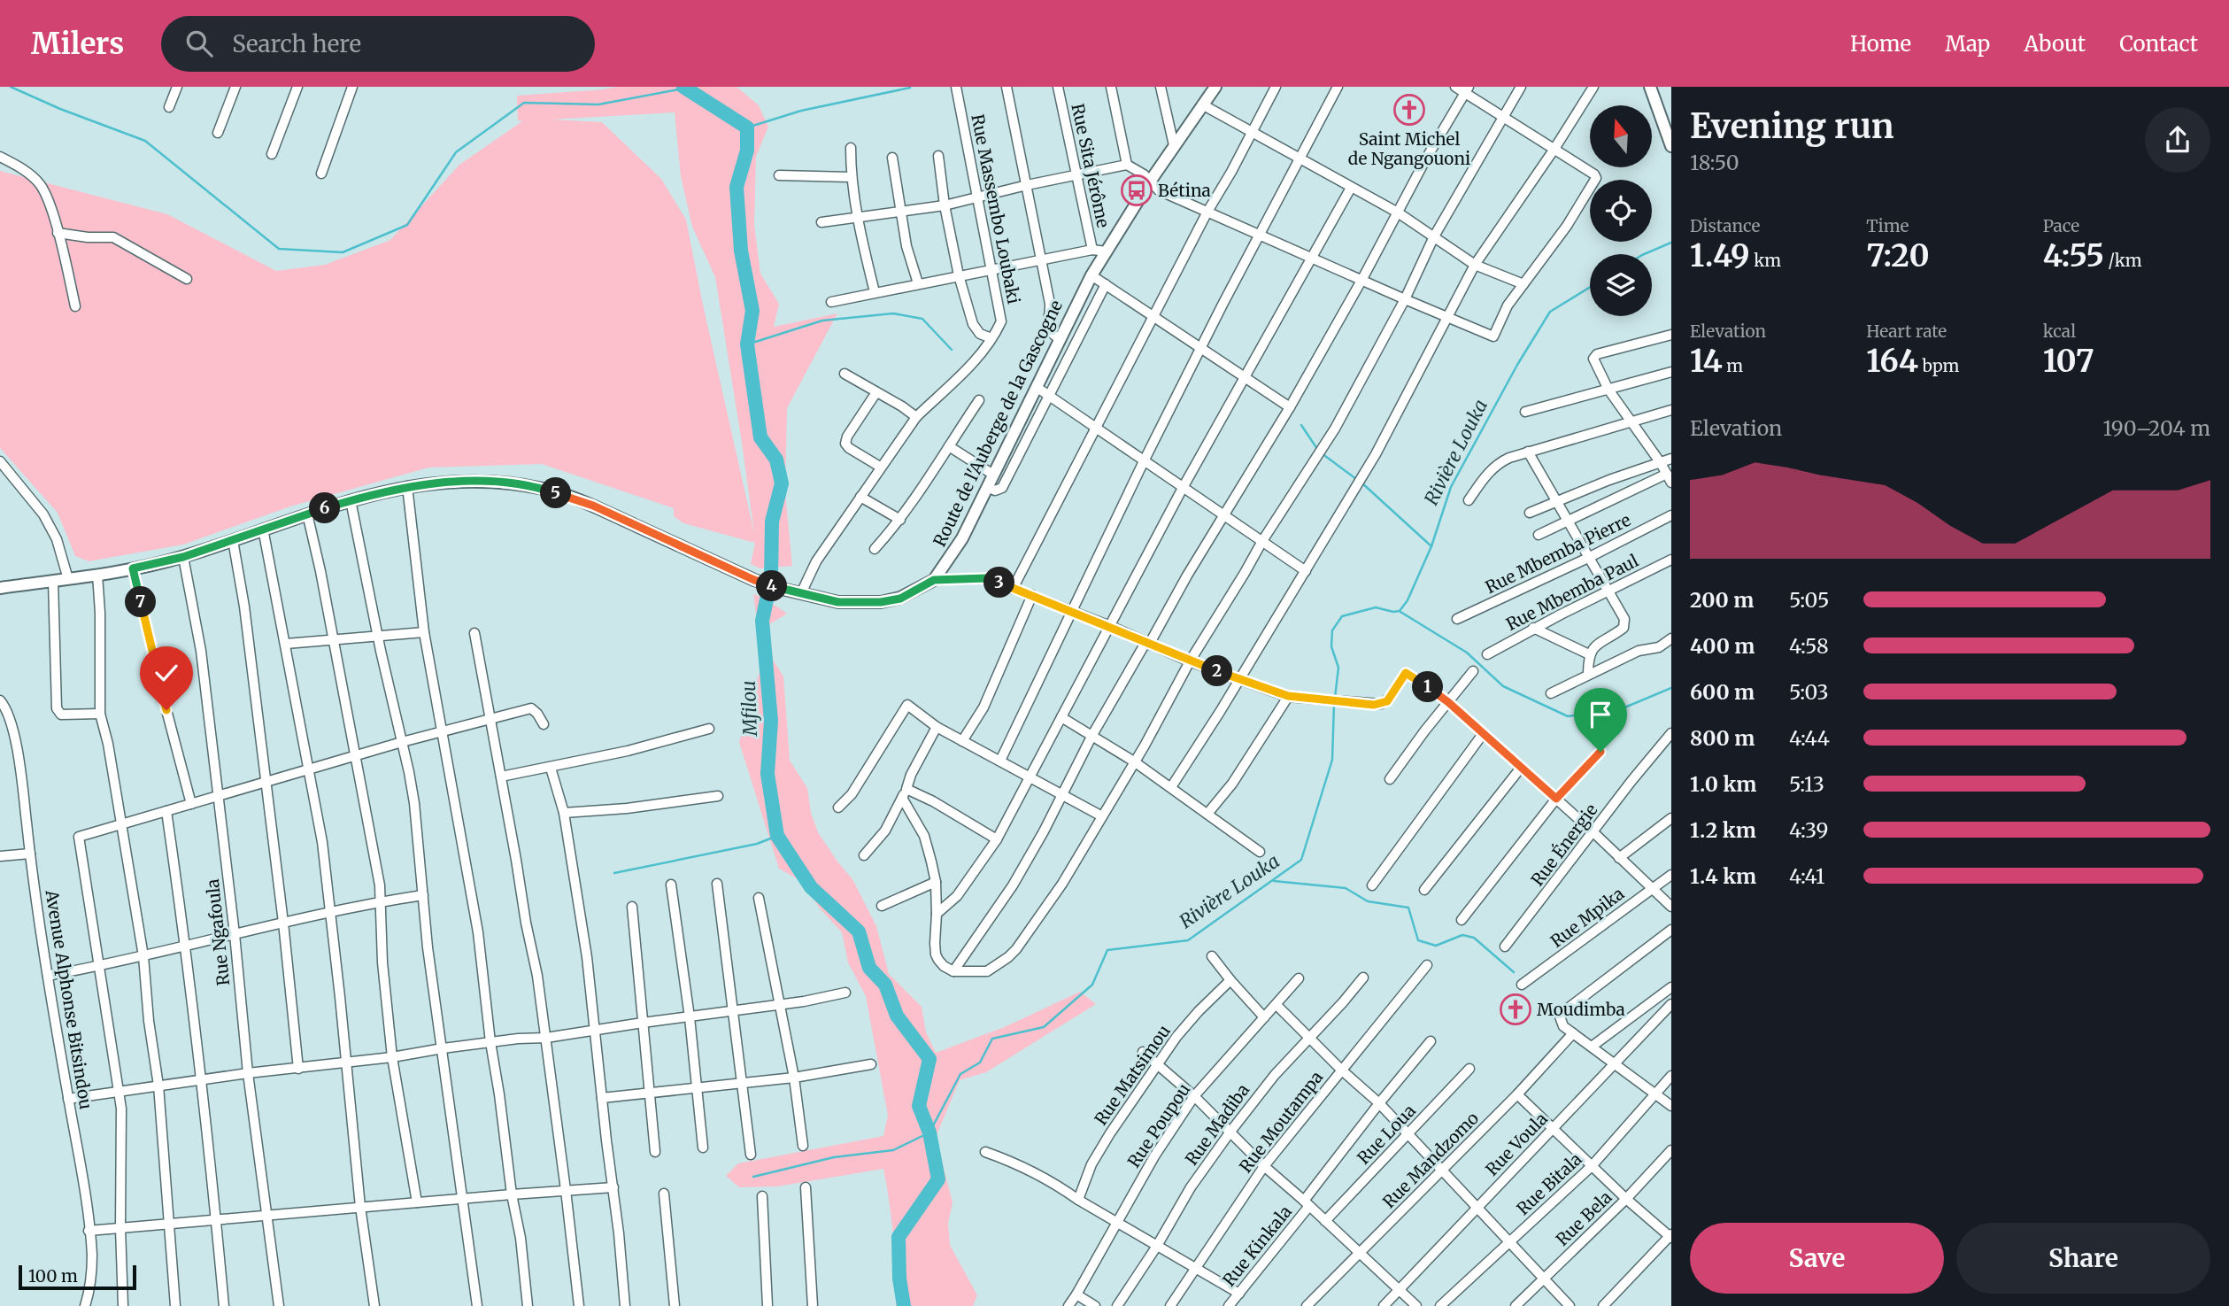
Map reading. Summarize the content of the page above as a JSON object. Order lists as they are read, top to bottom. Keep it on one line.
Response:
{"streets":{"street":["Rue Sita Jérôme","Rue Massembo Loubaki","Route de l'Auberge de la Gascogne","Rue Mbemba Pierre","Rue Mbemba Paul","Rue Énergie","Rue Mpika","Rue Ngafoula","Avenue Alphonse Bitsindou","Rue Matsimou","Rue Moutampa","Rue Madiba","Rue Poupou","Rue Loua","Rue Voula","Rue Mandzomo","Rue Bitala","Rue Bela","Rue Kinkala"]},"crossings":[["Rue Massembo Loubaki","Route de l'Auberge de la Gascogne"],["Route de l'Auberge de la Gascogne","Rue Ngafoula"]],"water":["Rivière Louka","Mfilou"],"places":{"church":["Saint Michel de Ngangouoni","Moudimba"],"bus stop":["Bétina"]},"scale_bar":"100 m","north":"top","page":{"header":"Milers","search":"Search here","nav":["Home","Map","About","Contact"],"heading":["Evening run","18:50"],"stats":[["Distance","1.49 km"],["Time","7:20"],["Pace","4:55 /km"],["Elevation","14 m"],["Heart rate","164 bpm"],["kcal","107"]],"chart":["Elevation","190–204 m"],"pins":["5","6","3","4","7","2","1"],"list":[{"name":"200 m","note":"5:05"},{"name":"400 m","note":"4:58"},{"name":"600 m","note":"5:03"},{"name":"800 m","note":"4:44"},{"name":"1.0 km","note":"5:13"},{"name":"1.2 km","note":"4:39"},{"name":"1.4 km","note":"4:41"}],"buttons":["Save","Share"],"scale":"100 m"}}
